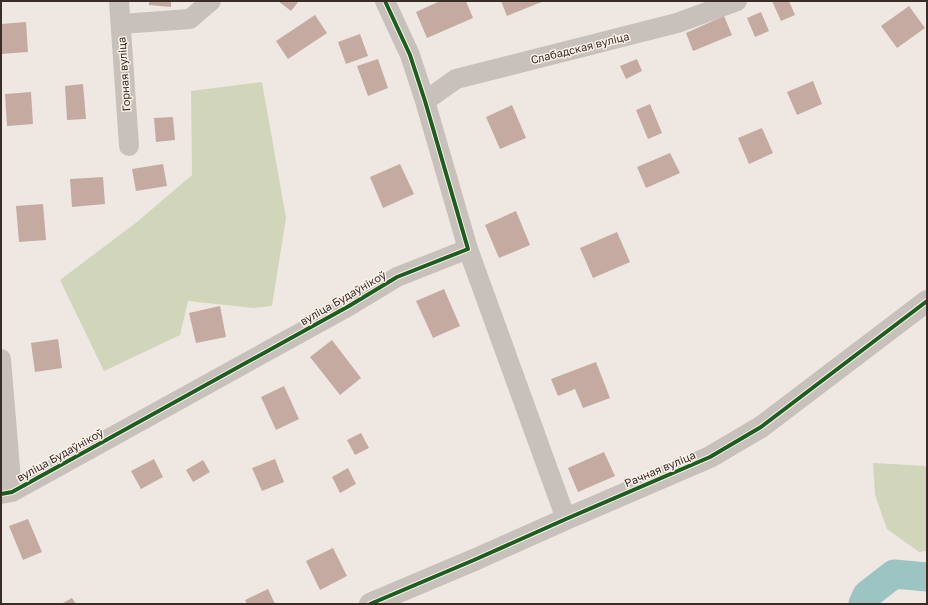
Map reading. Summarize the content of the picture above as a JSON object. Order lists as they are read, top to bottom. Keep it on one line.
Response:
{"streets":{"street":["Слабадская вуліца","Горная вуліца","вуліца Будаўнікоў","Рачная вуліца"]}}
